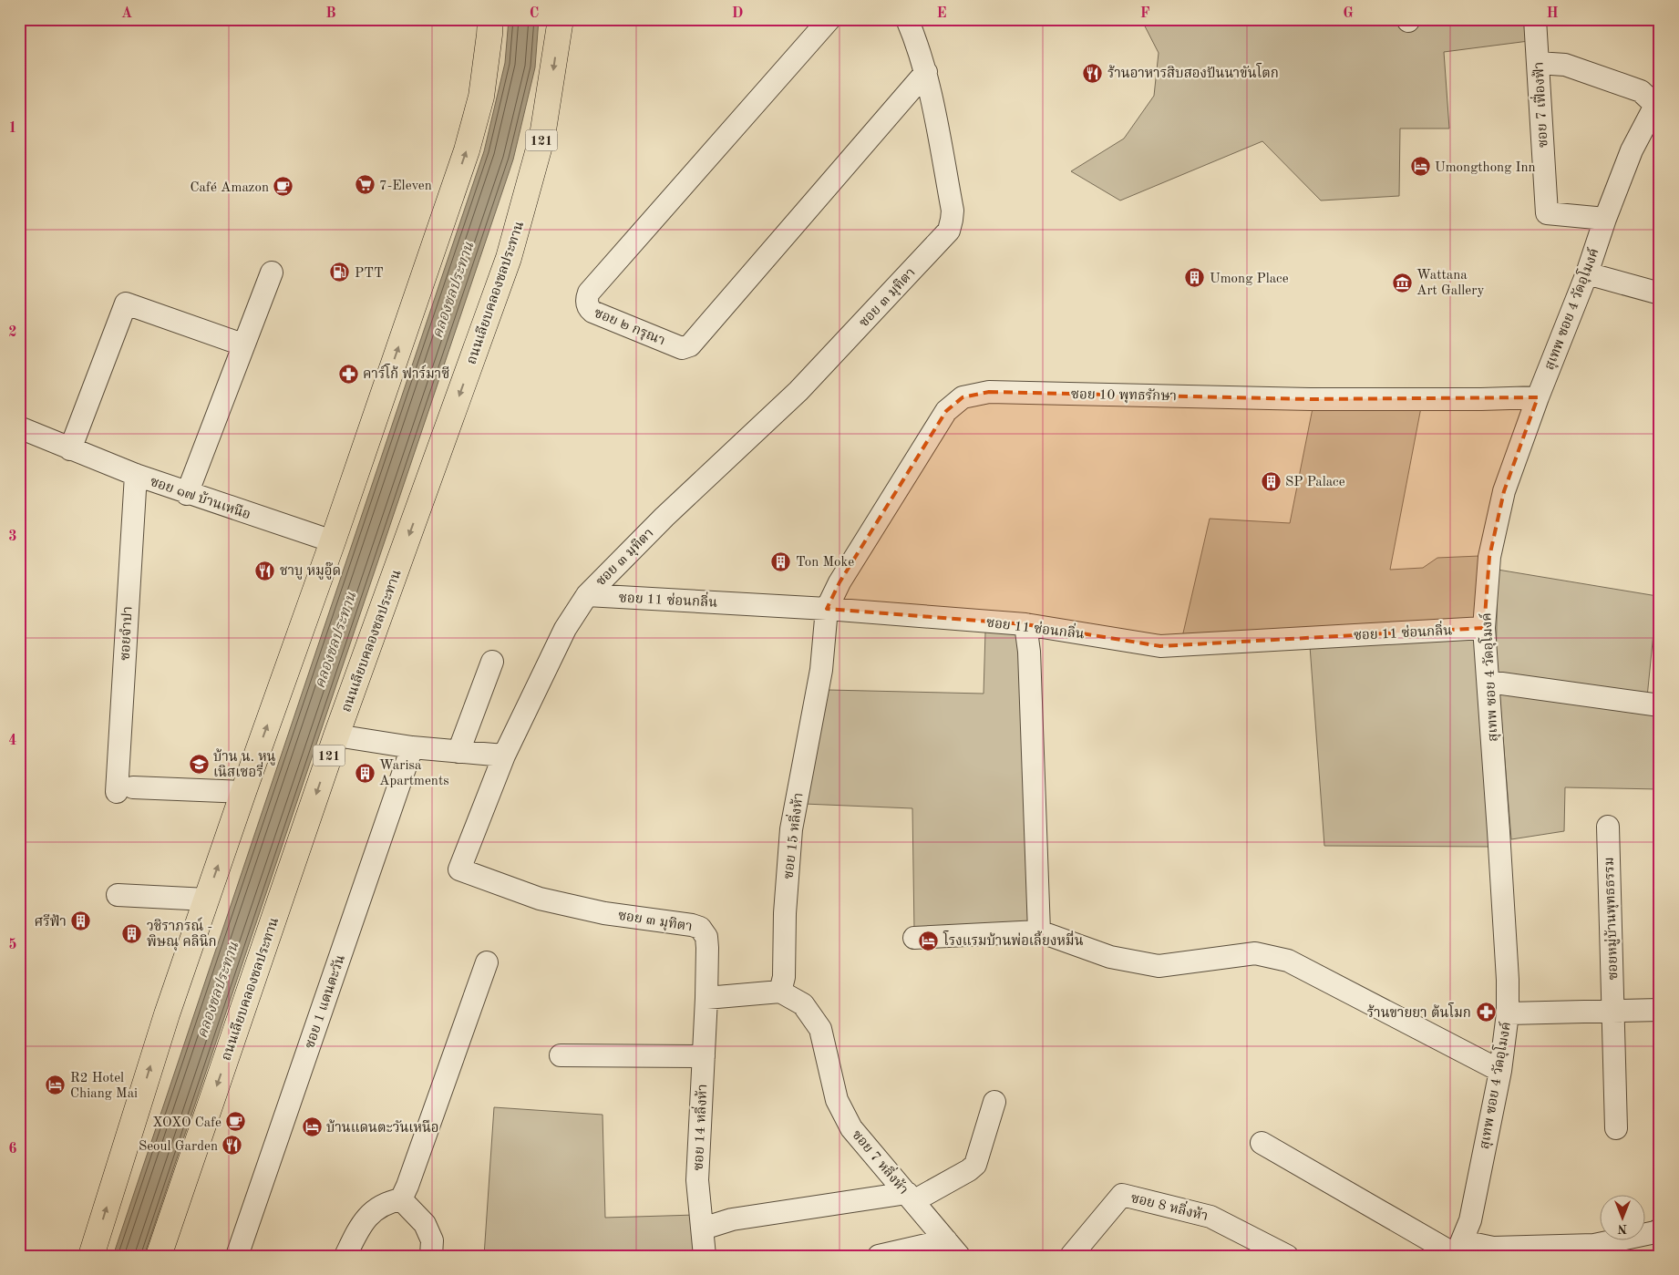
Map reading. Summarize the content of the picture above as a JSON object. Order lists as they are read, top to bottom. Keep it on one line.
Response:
{"streets":{"main road":["121","ถนนเลียบคลองชลประทาน"],"street":["ซอย 7 เฟื่องฟ้า","ซอย ๓ มุทิตา","สุเทพ ซอย 4 วัดอุโมงค์","ซอย ๒ กรุณา","ซอย 10 พุทธรักษา","ซอย ๑๗ บ้านเหนือ","ซอย 11 ซ่อนกลิ่น","ซอยจำปา","ซอย 15 หลิ่งห้า","ซอยหมู่บ้านพุทธธรรม","ซอย 1 แดนตะวัน","ซอย 14 หลิ่งห้า","ซอย 7 หลิ่งห้า","ซอย 8 หลิ่งห้า"]},"crossings":[["ซอย 7 เฟื่องฟ้า","สุเทพ ซอย 4 วัดอุโมงค์"],["ซอย ๓ มุทิตา","ซอย ๒ กรุณา"],["ซอย ๓ มุทิตา","ซอย 11 ซ่อนกลิ่น"],["ซอย ๓ มุทิตา","ซอย 14 หลิ่งห้า"],["สุเทพ ซอย 4 วัดอุโมงค์","ซอย 10 พุทธรักษา"],["สุเทพ ซอย 4 วัดอุโมงค์","ซอย 11 ซ่อนกลิ่น"],["ซอย 10 พุทธรักษา","ซอย 11 ซ่อนกลิ่น"],["ซอย 10 พุทธรักษา","ซอย 15 หลิ่งห้า"],["ซอย ๑๗ บ้านเหนือ","ซอยจำปา"],["ซอย 11 ซ่อนกลิ่น","ซอย 15 หลิ่งห้า"],["ซอย 15 หลิ่งห้า","ซอย 7 หลิ่งห้า"]],"water":["คลองชลประทาน"],"places":{"restaurant":["ร้านอาหารสิบสองปันนาขันโตก","ชาบู หมูอู๊ด","Seoul Garden"],"hotel":["Umongthong Inn","โรงแรมบ้านพ่อเลี้ยงหมื่น","R2 Hotel Chiang Mai","บ้านแดนตะวันเหนือ"],"supermarket":["7-Eleven"],"cafe":["Café Amazon","XOXO Cafe"],"fuel station":["PTT"],"building":["Umong Place","SP Palace","Ton Moke","Warisa Apartments","ศรีฟ้า","วชิราภรณ์ - พิษณุ คลินิก"],"museum":["Wattana Art Gallery"],"pharmacy":["คาร์โก้ ฟาร์มาซี","ร้านขายยา ต้นโมก"],"school or university":["บ้าน น. หนู เนิสเซอรี่"]},"north":"bottom","grid":{"columns":["A","B","C","D","E","F","G","H"],"rows":["1","2","3","4","5","6"]}}
